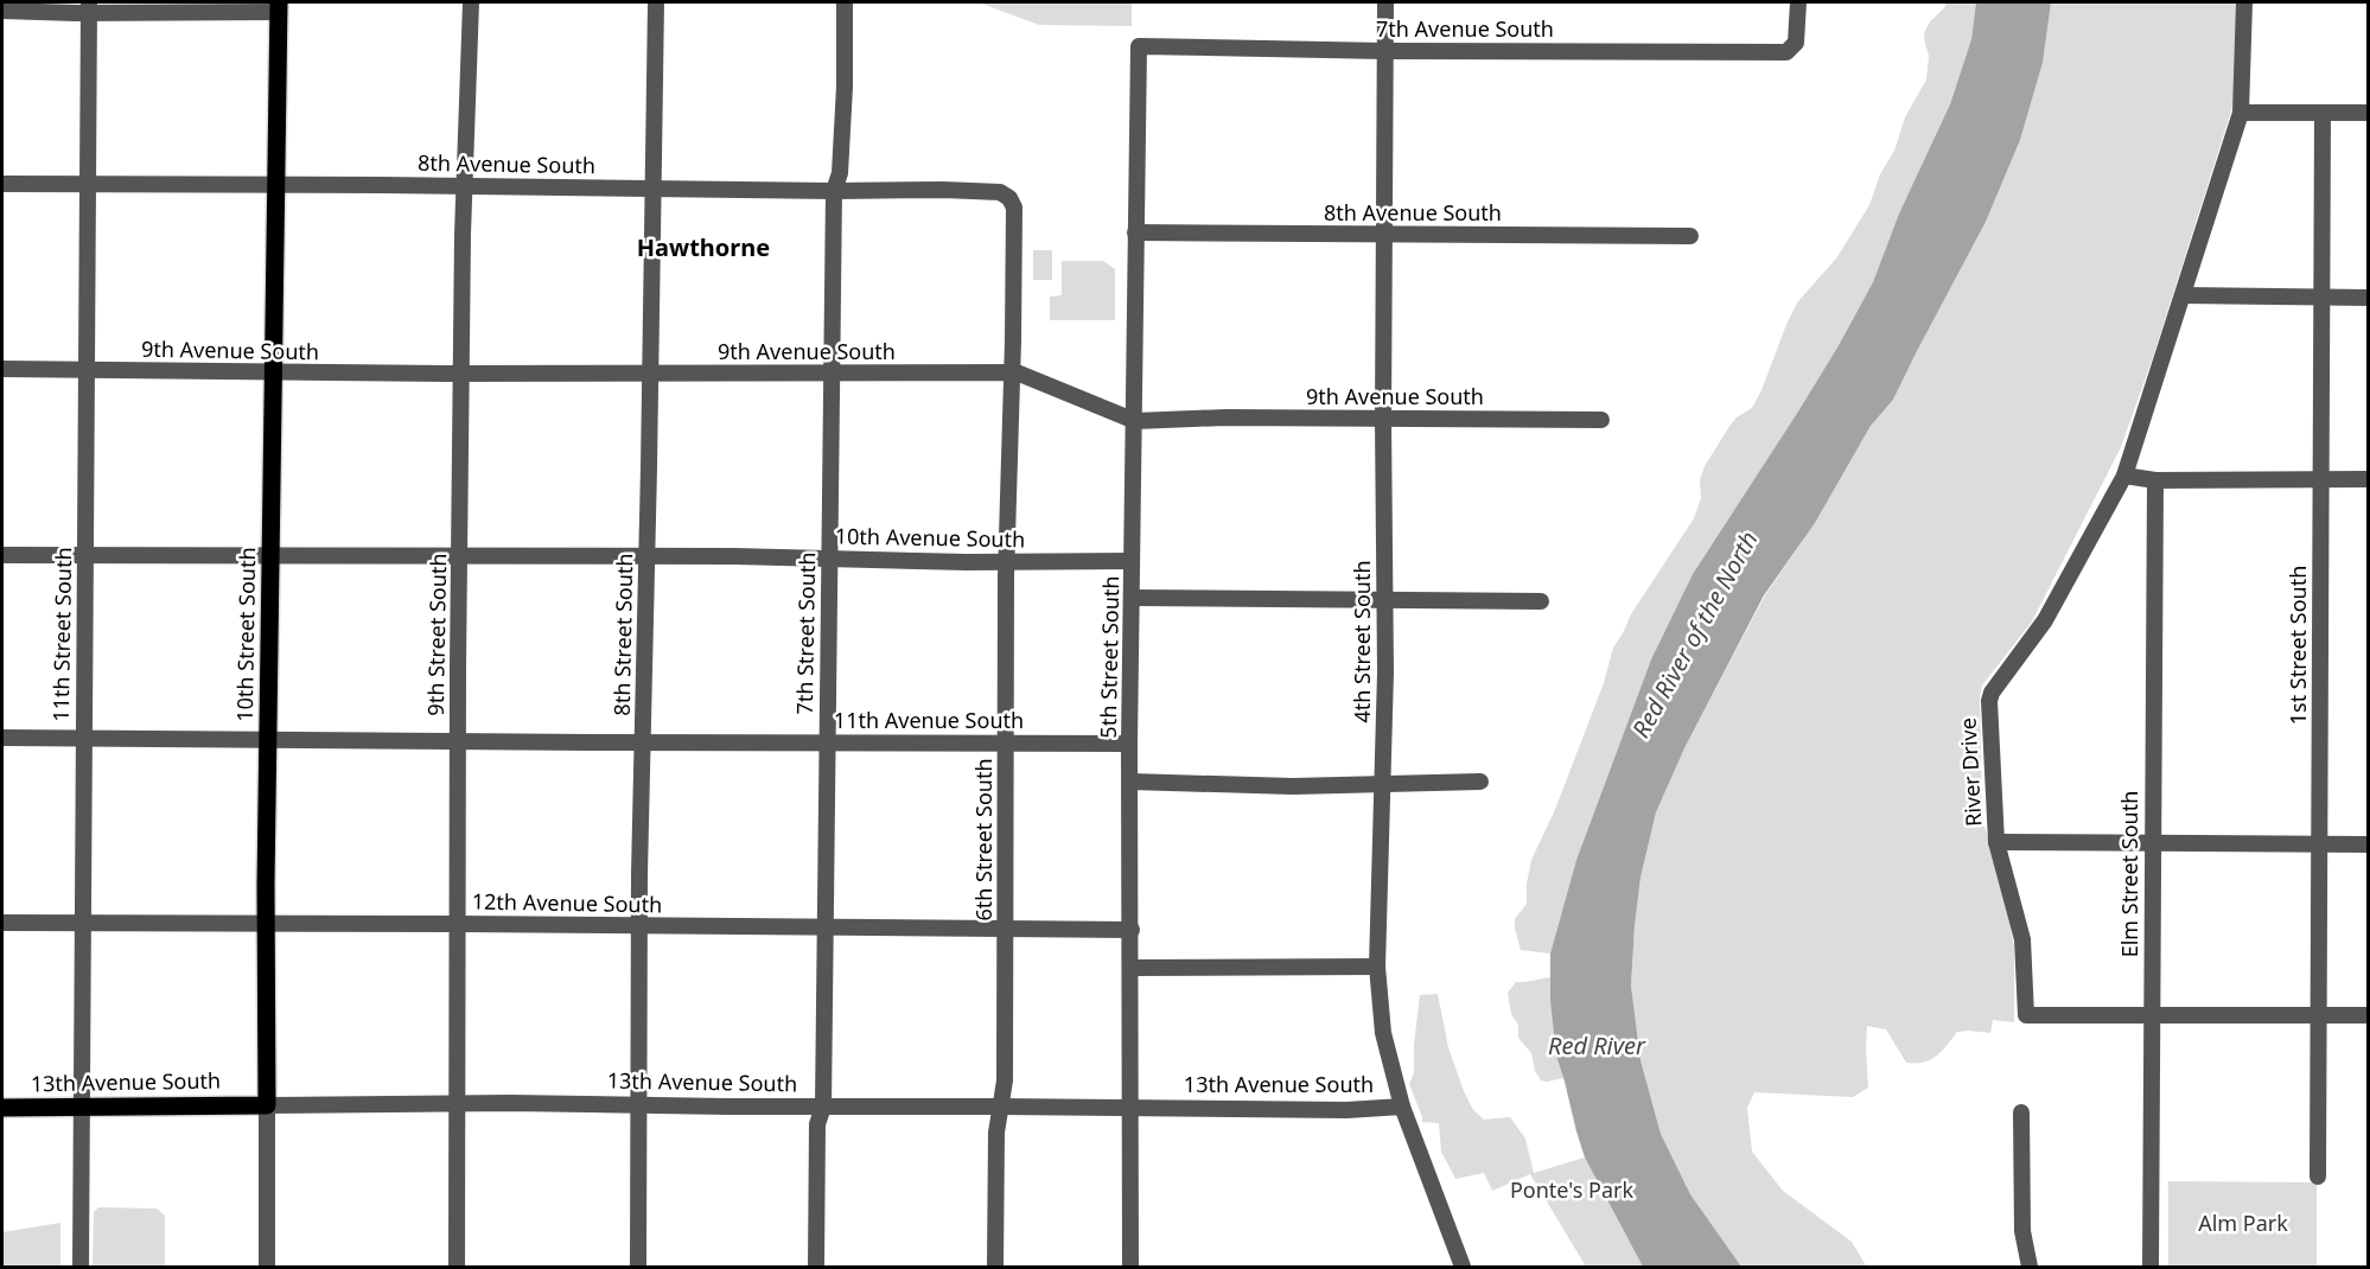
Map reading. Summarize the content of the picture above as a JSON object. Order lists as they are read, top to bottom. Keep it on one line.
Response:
{"streets":{"main road":["10th Street South","13th Avenue South"],"street":["7th Avenue South","8th Avenue South","9th Avenue South","10th Avenue South","7th Street South","11th Street South","9th Street South","8th Street South","4th Street South","1st Street South","5th Street South","11th Avenue South","River Drive","6th Street South","Elm Street South","12th Avenue South"]},"crossings":[["7th Avenue South","4th Street South"],["7th Avenue South","5th Street South"],["8th Avenue South","7th Street South"],["8th Avenue South","11th Street South"],["8th Avenue South","10th Street South"],["8th Avenue South","9th Street South"],["8th Avenue South","8th Street South"],["8th Avenue South","4th Street South"],["8th Avenue South","5th Street South"],["8th Avenue South","6th Street South"],["9th Avenue South","7th Street South"],["9th Avenue South","11th Street South"],["9th Avenue South","10th Street South"],["9th Avenue South","9th Street South"],["9th Avenue South","8th Street South"],["9th Avenue South","4th Street South"],["9th Avenue South","5th Street South"],["9th Avenue South","6th Street South"],["10th Avenue South","7th Street South"],["10th Avenue South","11th Street South"],["10th Avenue South","10th Street South"],["10th Avenue South","9th Street South"],["10th Avenue South","8th Street South"],["10th Avenue South","5th Street South"],["10th Avenue South","6th Street South"],["7th Street South","11th Avenue South"],["7th Street South","12th Avenue South"],["7th Street South","13th Avenue South"],["11th Street South","11th Avenue South"],["11th Street South","12th Avenue South"],["11th Street South","13th Avenue South"],["10th Street South","11th Avenue South"],["10th Street South","12th Avenue South"],["10th Street South","13th Avenue South"],["9th Street South","11th Avenue South"],["9th Street South","12th Avenue South"],["9th Street South","13th Avenue South"],["8th Street South","11th Avenue South"],["8th Street South","12th Avenue South"],["8th Street South","13th Avenue South"],["4th Street South","13th Avenue South"],["5th Street South","11th Avenue South"],["5th Street South","12th Avenue South"],["5th Street South","13th Avenue South"],["11th Avenue South","6th Street South"],["River Drive","Elm Street South"],["6th Street South","12th Avenue South"],["6th Street South","13th Avenue South"]],"districts":["Hawthorne"],"water":["Red River of the North","Red River"],"parks":["Ponte's Park","Alm Park"]}
